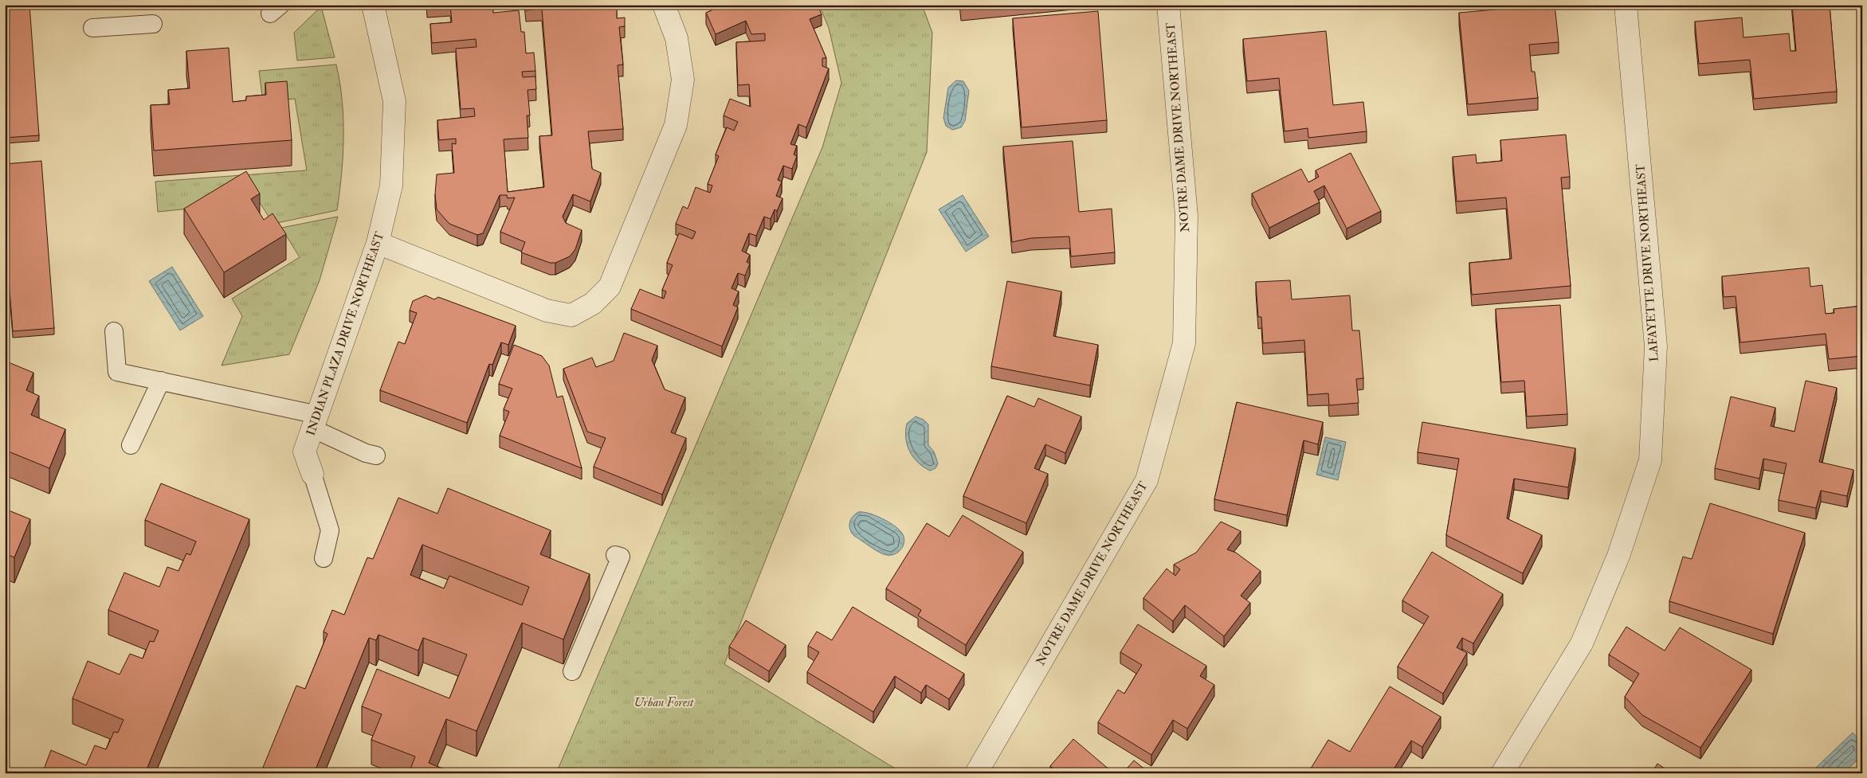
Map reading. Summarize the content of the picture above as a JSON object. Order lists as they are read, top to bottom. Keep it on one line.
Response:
{"streets":{"street":["NOTRE DAME DRIVE NORTHEAST","LAFAYETTE DRIVE NORTHEAST","INDIAN PLAZA DRIVE NORTHEAST"]},"parks":["Urban Forest"]}
